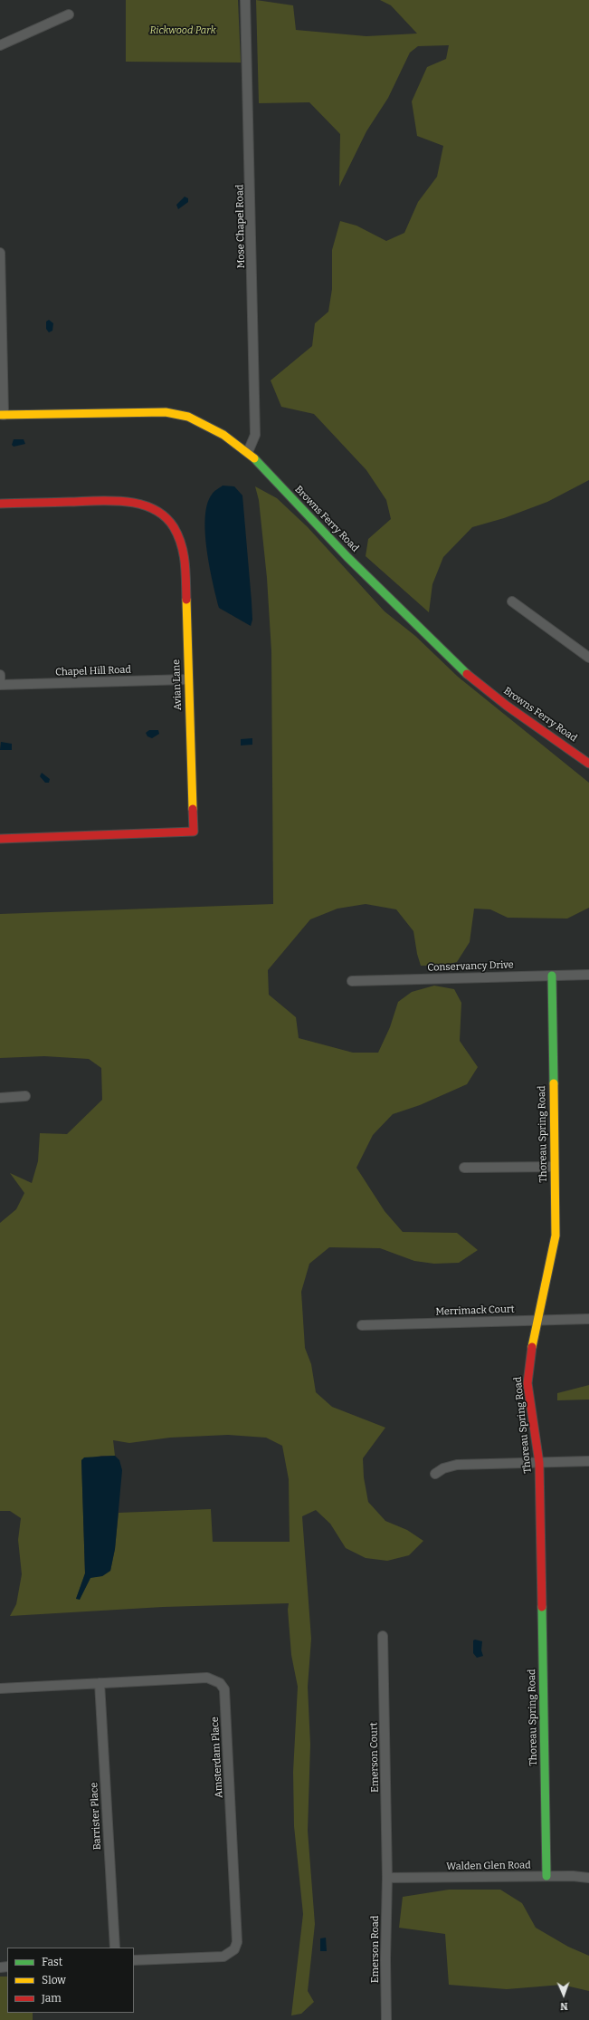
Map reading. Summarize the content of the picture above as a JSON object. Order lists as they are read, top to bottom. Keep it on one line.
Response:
{"streets":{"street":["Mose Chapel Road","Browns Ferry Road","Chapel Hill Road","Avian Lane","Conservancy Drive","Thoreau Spring Road","Merrimack Court","Amsterdam Place","Emerson Court","Barrister Place","Walden Glen Road","Emerson Road"]},"crossings":[["Mose Chapel Road","Browns Ferry Road"],["Chapel Hill Road","Avian Lane"],["Conservancy Drive","Thoreau Spring Road"],["Thoreau Spring Road","Merrimack Court"],["Thoreau Spring Road","Walden Glen Road"],["Amsterdam Place","Barrister Place"],["Emerson Court","Walden Glen Road"],["Emerson Court","Emerson Road"],["Walden Glen Road","Emerson Road"]],"parks":["Rickwood Park"],"legend":["Fast","Slow","Jam"],"north":"bottom"}
